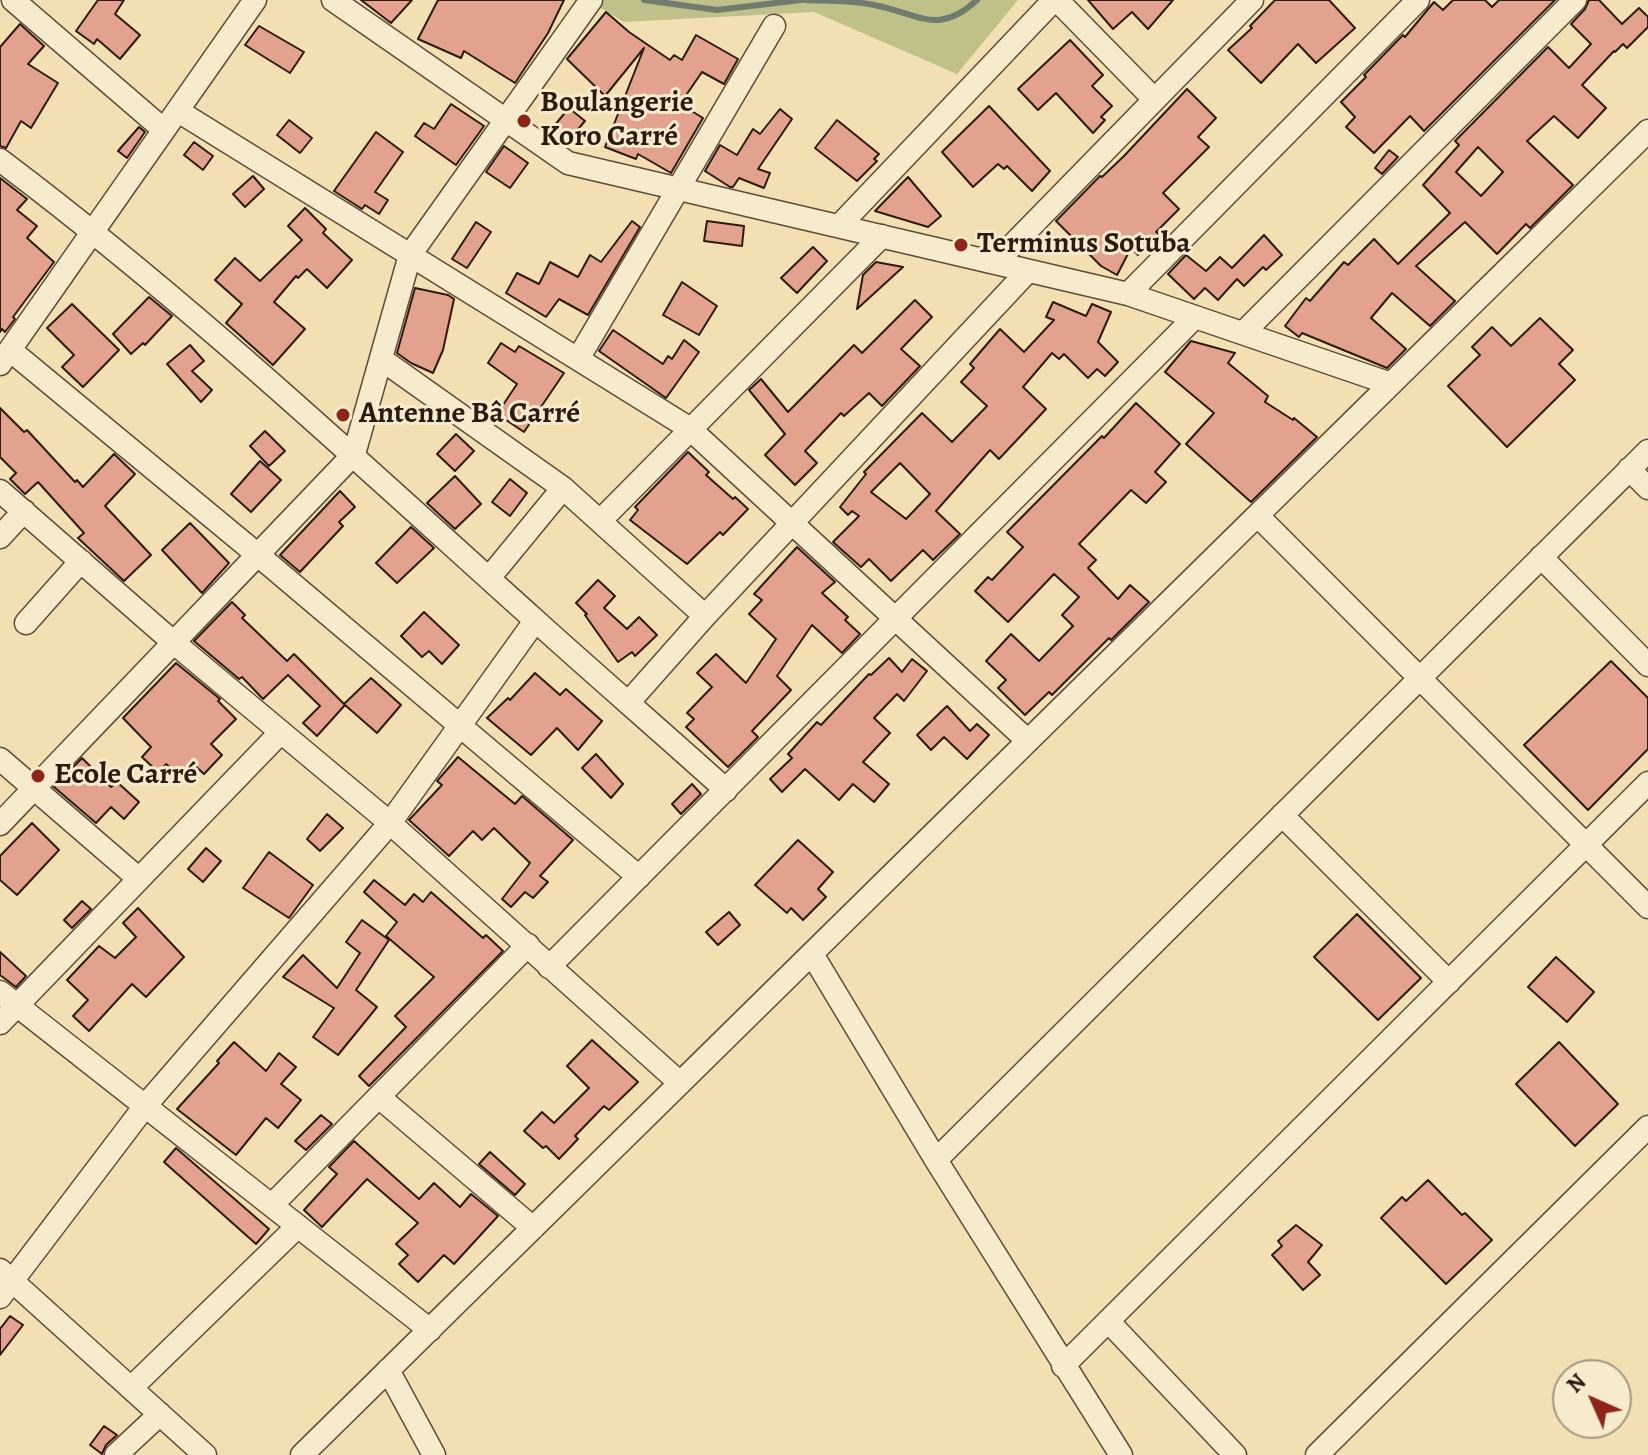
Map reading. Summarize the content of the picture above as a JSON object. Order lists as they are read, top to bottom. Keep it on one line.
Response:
{"places":["Boulangerie Koro Carré","Terminus Sotuba","Antenne Bâ Carré","Ecole Carré"],"north":"top left"}
